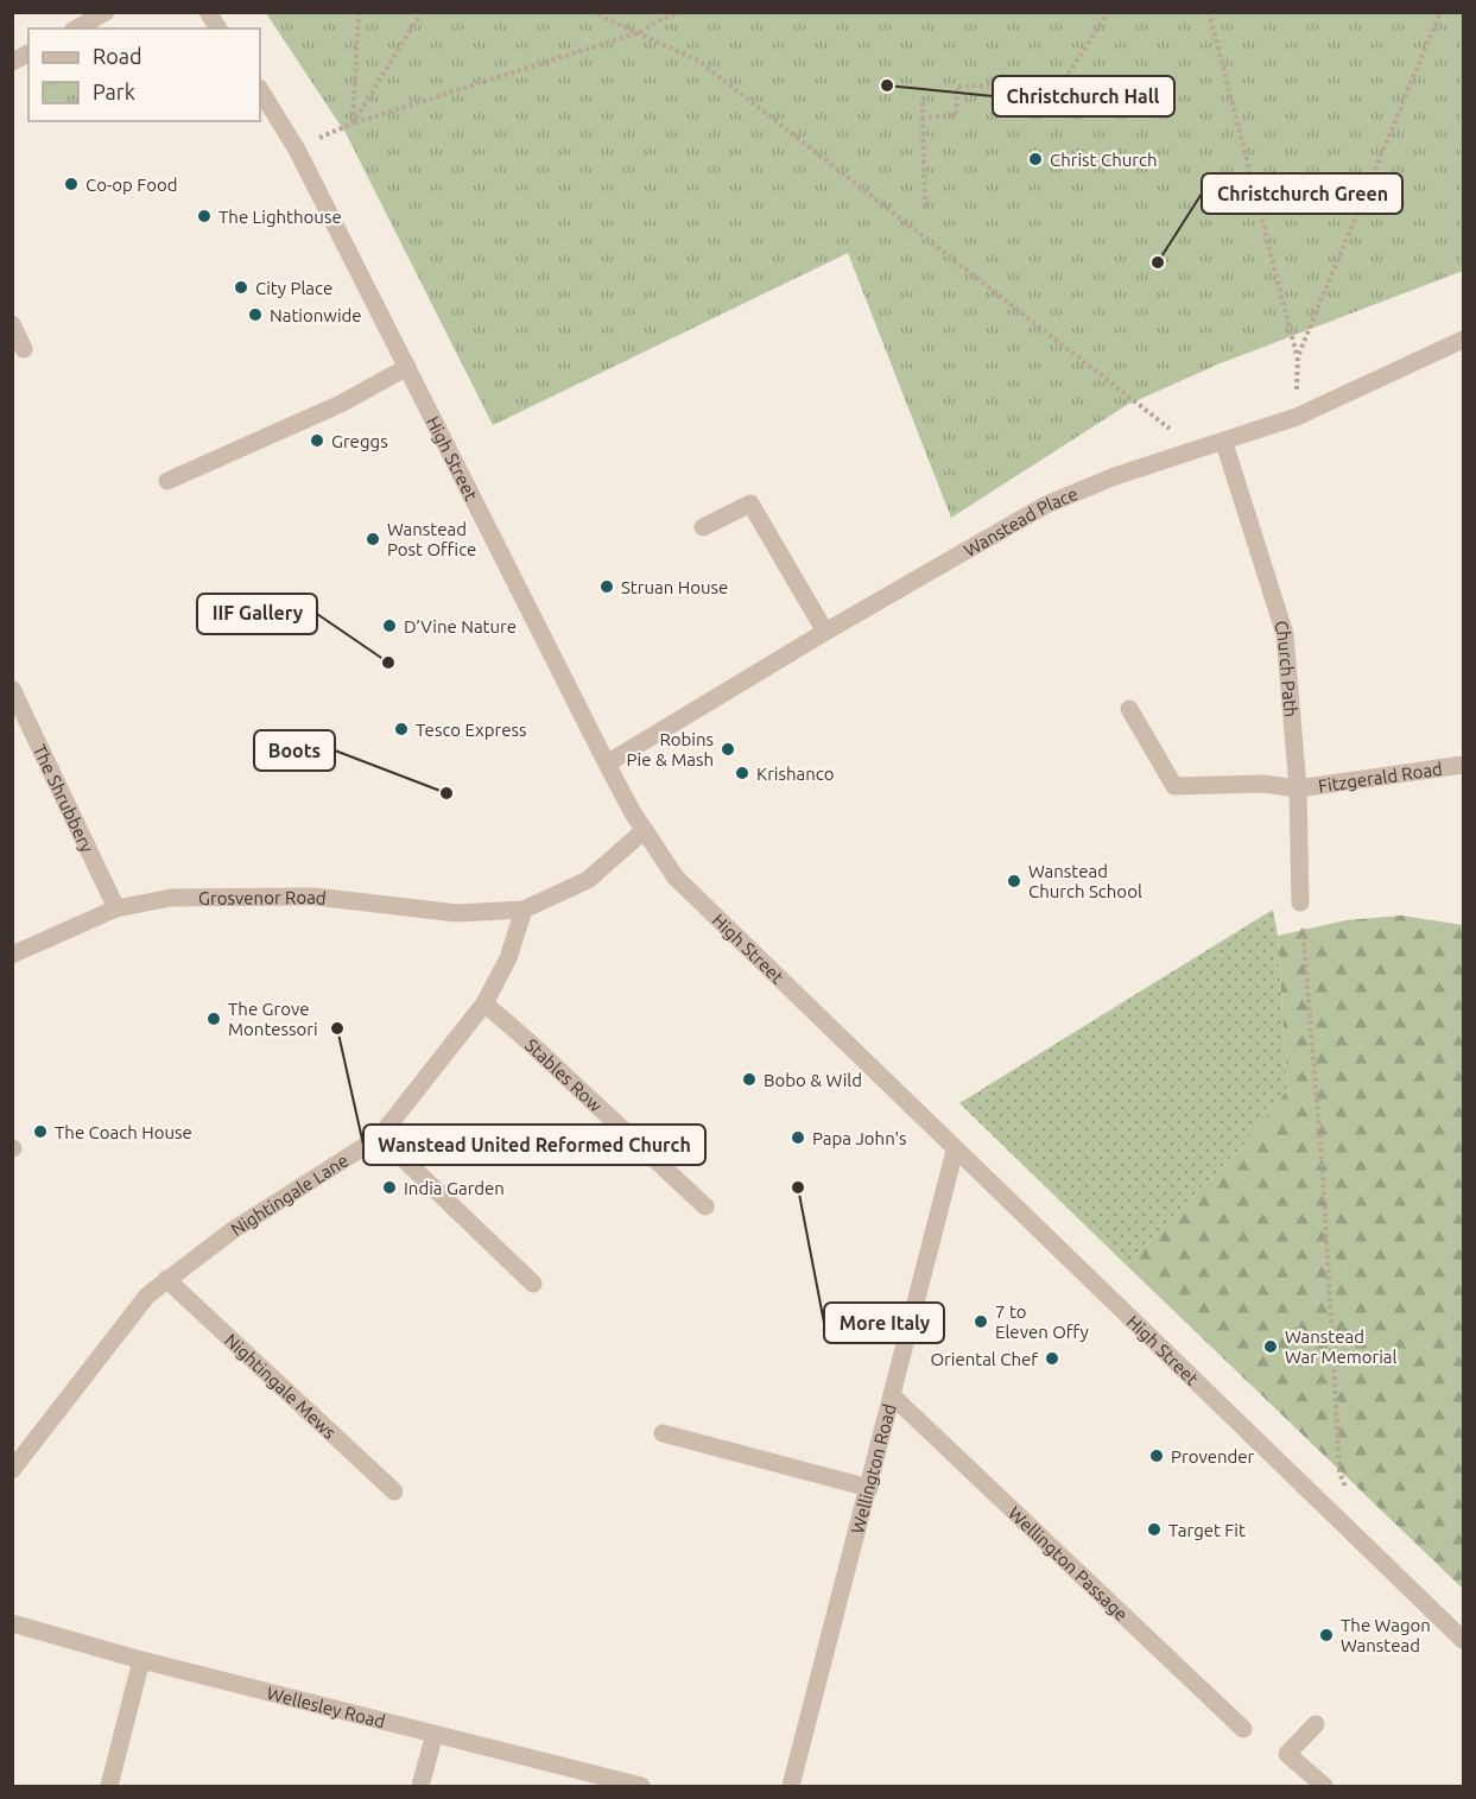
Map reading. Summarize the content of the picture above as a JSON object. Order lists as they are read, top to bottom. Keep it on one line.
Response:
{"streets":{"street":["High Street","Wanstead Place","Church Path","Fitzgerald Road","The Shrubbery","Grosvenor Road","Stables Row","Nightingale Lane","Nightingale Mews","Wellington Road","Wellington Passage","Wellesley Road"]},"crossings":[["High Street","Wanstead Place"],["High Street","Wellington Road"],["Wanstead Place","Church Path"],["Church Path","Fitzgerald Road"],["The Shrubbery","Grosvenor Road"],["Grosvenor Road","Nightingale Lane"],["Stables Row","Nightingale Lane"],["Nightingale Lane","Nightingale Mews"],["Wellington Road","Wellington Passage"]],"places":["Christchurch Hall","Christ Church","Co-op Food","The Lighthouse","Christchurch Green","City Place","Nationwide","Greggs","Wanstead Post Office","Struan House","D’Vine Nature","IIF Gallery","Tesco Express","Robins Pie & Mash","Krishanco","Boots","Wanstead Church School","The Grove Montessori","Wanstead United Reformed Church","Bobo & Wild","The Coach House","Papa John's","India Garden","More Italy","7 to Eleven Offy","Wanstead War Memorial","Oriental Chef","Provender","Target Fit","The Wagon Wanstead"],"legend":["Road","Park"]}
